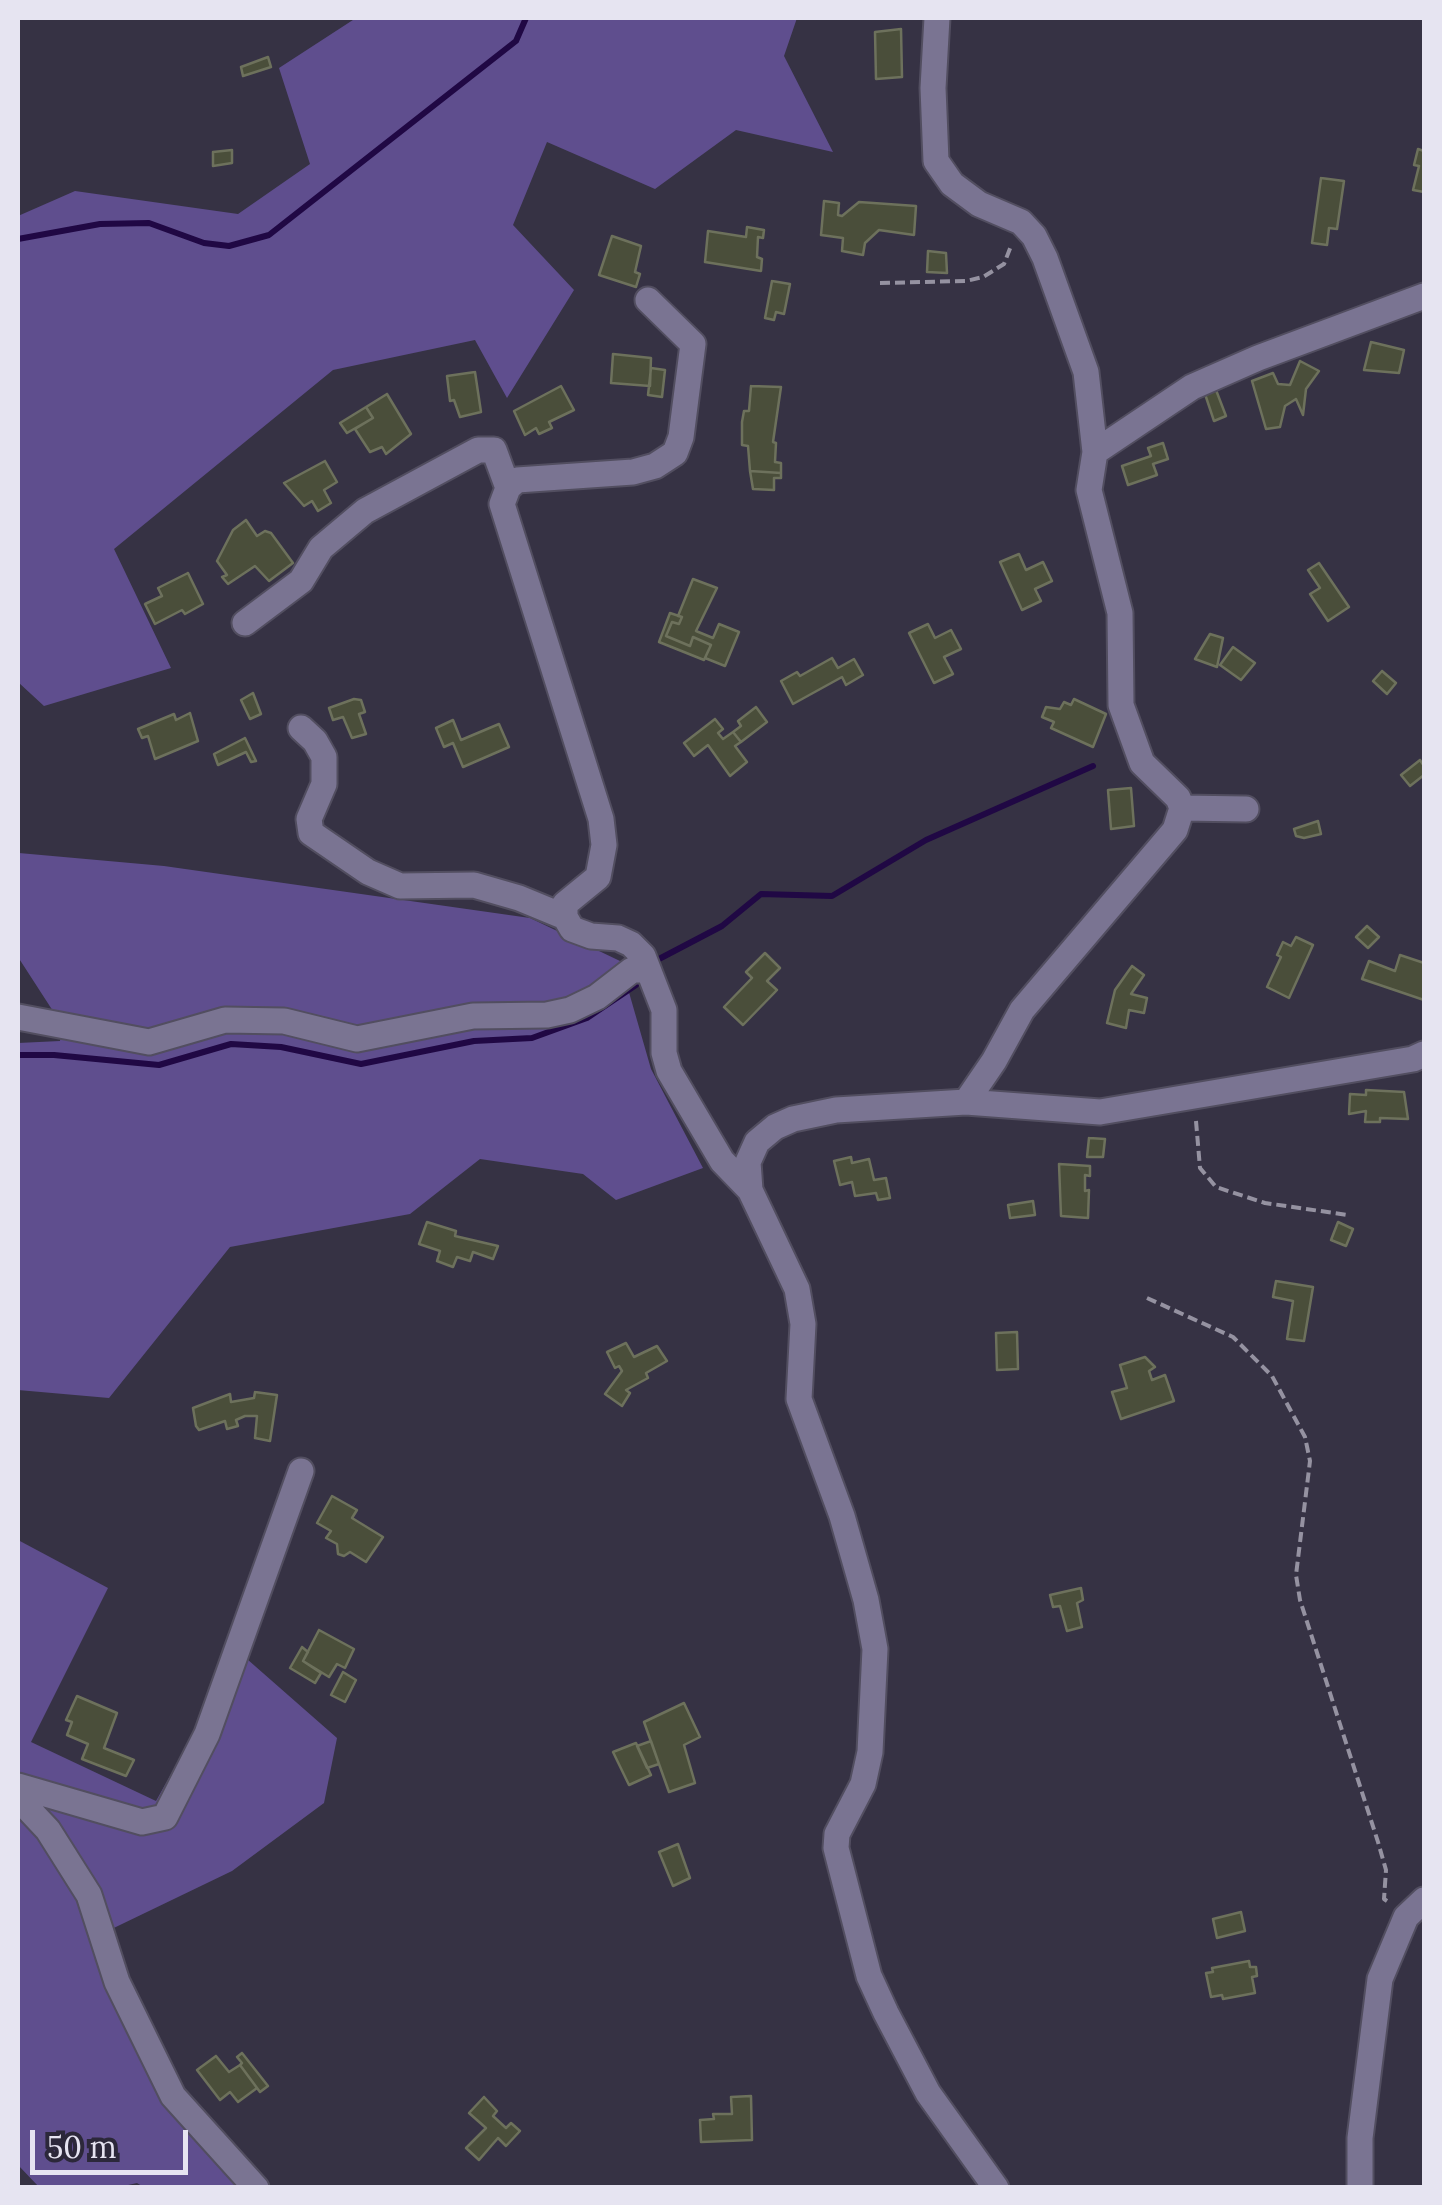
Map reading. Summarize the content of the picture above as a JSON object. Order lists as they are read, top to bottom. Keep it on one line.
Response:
{"scale_bar":"50 m"}
